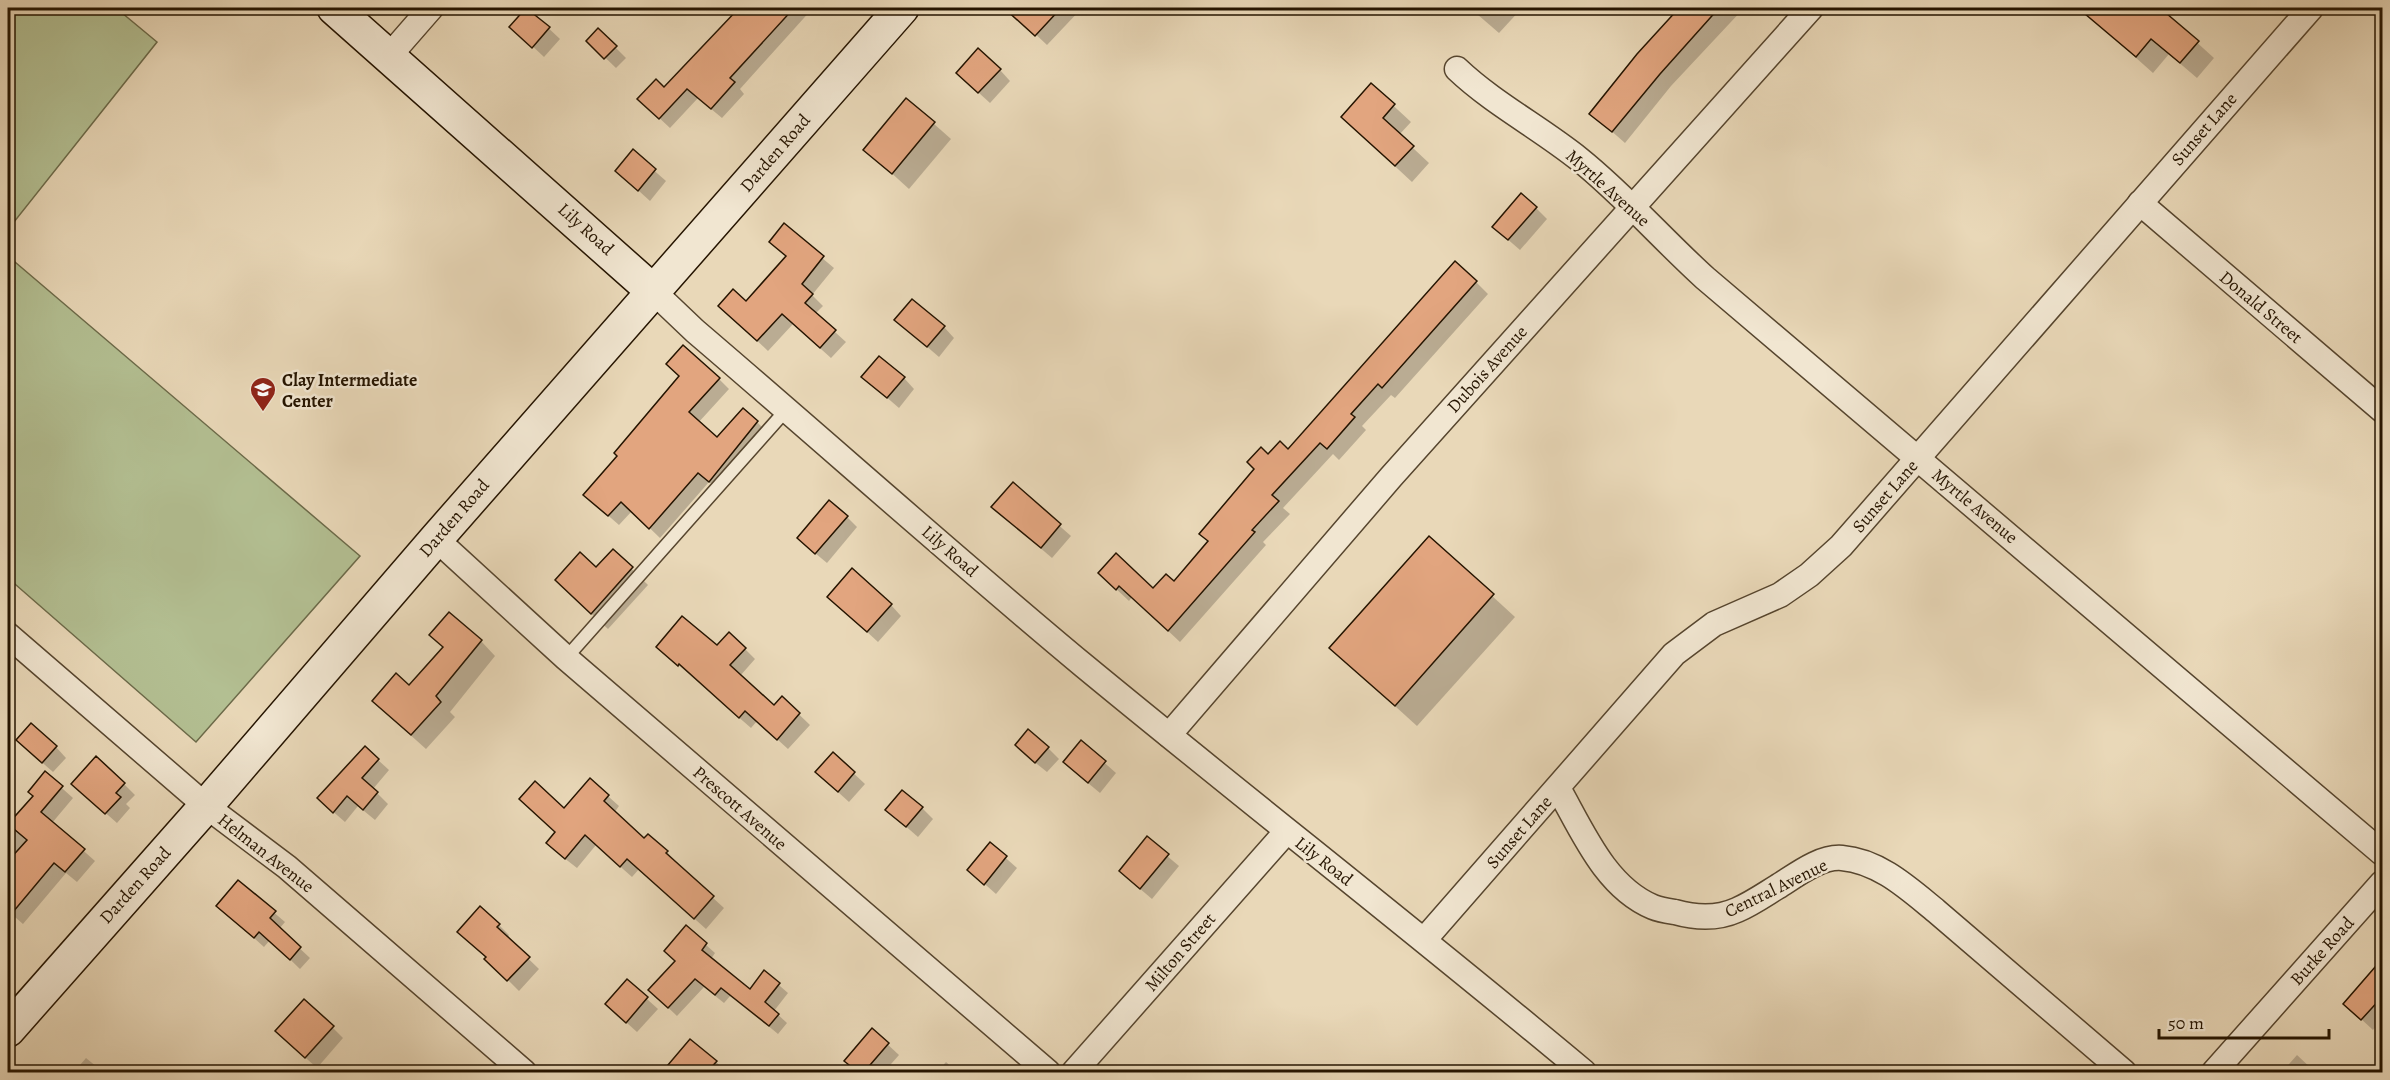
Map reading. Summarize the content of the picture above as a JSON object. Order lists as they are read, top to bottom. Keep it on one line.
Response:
{"streets":{"street":["Sunset Lane","Darden Road","Myrtle Avenue","Lily Road","Donald Street","Dubois Avenue","Prescott Avenue","Helman Avenue","Central Avenue","Burke Road","Milton Street"]},"crossings":[["Sunset Lane","Myrtle Avenue"],["Sunset Lane","Lily Road"],["Sunset Lane","Donald Street"],["Sunset Lane","Central Avenue"],["Darden Road","Lily Road"],["Darden Road","Prescott Avenue"],["Darden Road","Helman Avenue"],["Myrtle Avenue","Dubois Avenue"],["Lily Road","Dubois Avenue"],["Lily Road","Milton Street"]],"places":{"school or university":["Clay Intermediate Center"]},"scale_bar":"50 m"}
